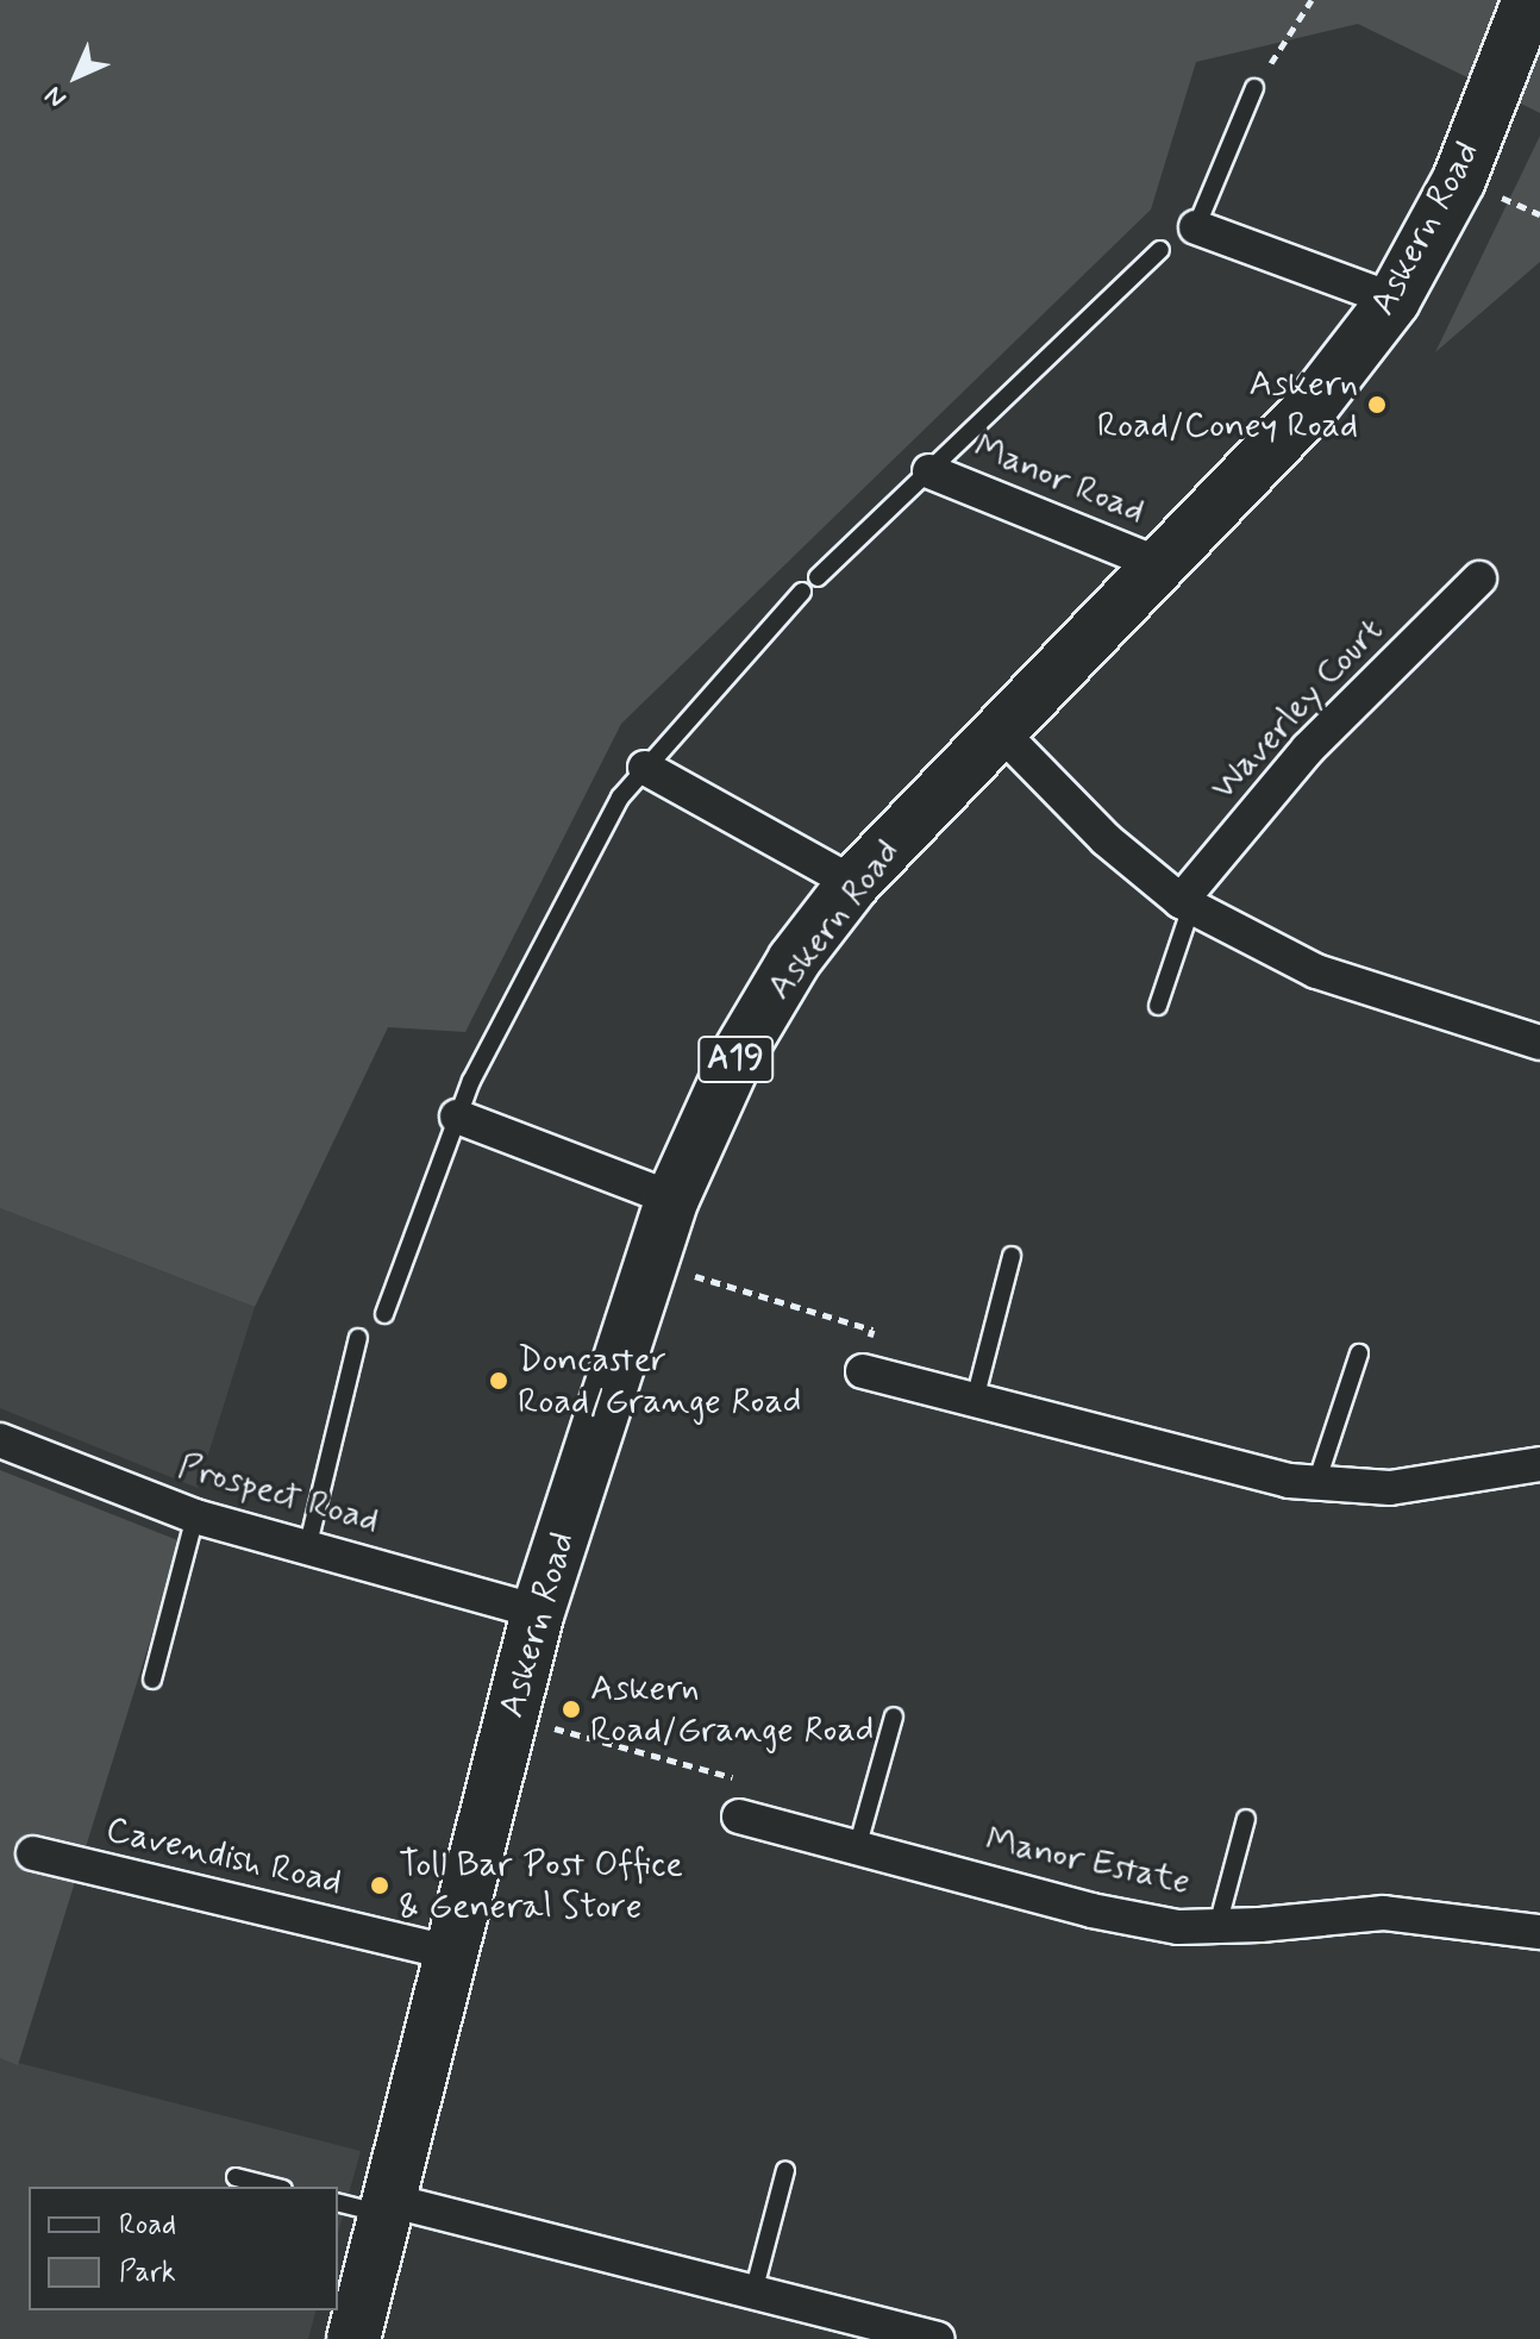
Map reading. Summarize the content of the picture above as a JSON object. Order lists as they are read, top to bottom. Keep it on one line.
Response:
{"streets":{"highway":["Askern Road","A19"],"street":["Manor Road","Waverley Court","Prospect Road","Cavendish Road","Manor Estate"]},"crossings":[["Askern Road","Manor Road"],["Askern Road","Prospect Road"],["Askern Road","Cavendish Road"]],"places":["Askern Road/Coney Road","Doncaster Road/Grange Road","Askern Road/Grange Road","Toll Bar Post Office & General Store"],"legend":["Road","Park"],"north":"bottom left"}
